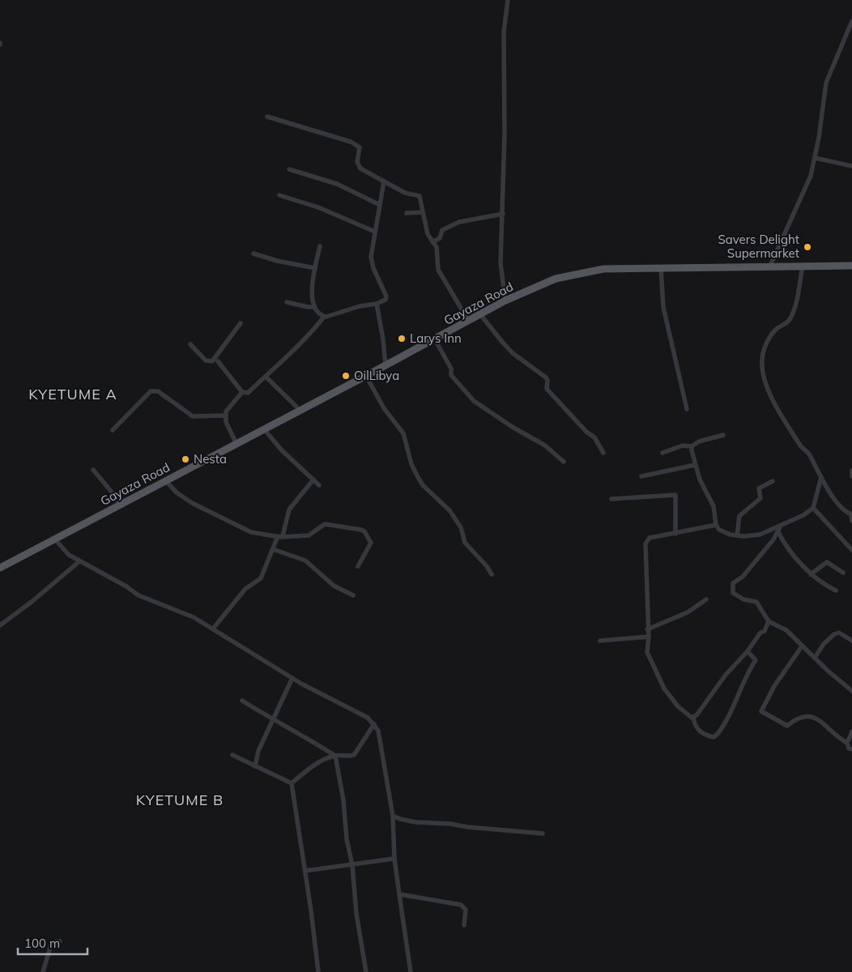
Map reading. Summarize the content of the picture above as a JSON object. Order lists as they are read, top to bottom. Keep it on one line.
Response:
{"streets":{"main road":["Gayaza Road"]},"districts":["KYETUME A","KYETUME B"],"places":["Savers Delight Supermarket","Larys Inn","OilLibya","Nesta"],"scale_bar":"100 m"}
